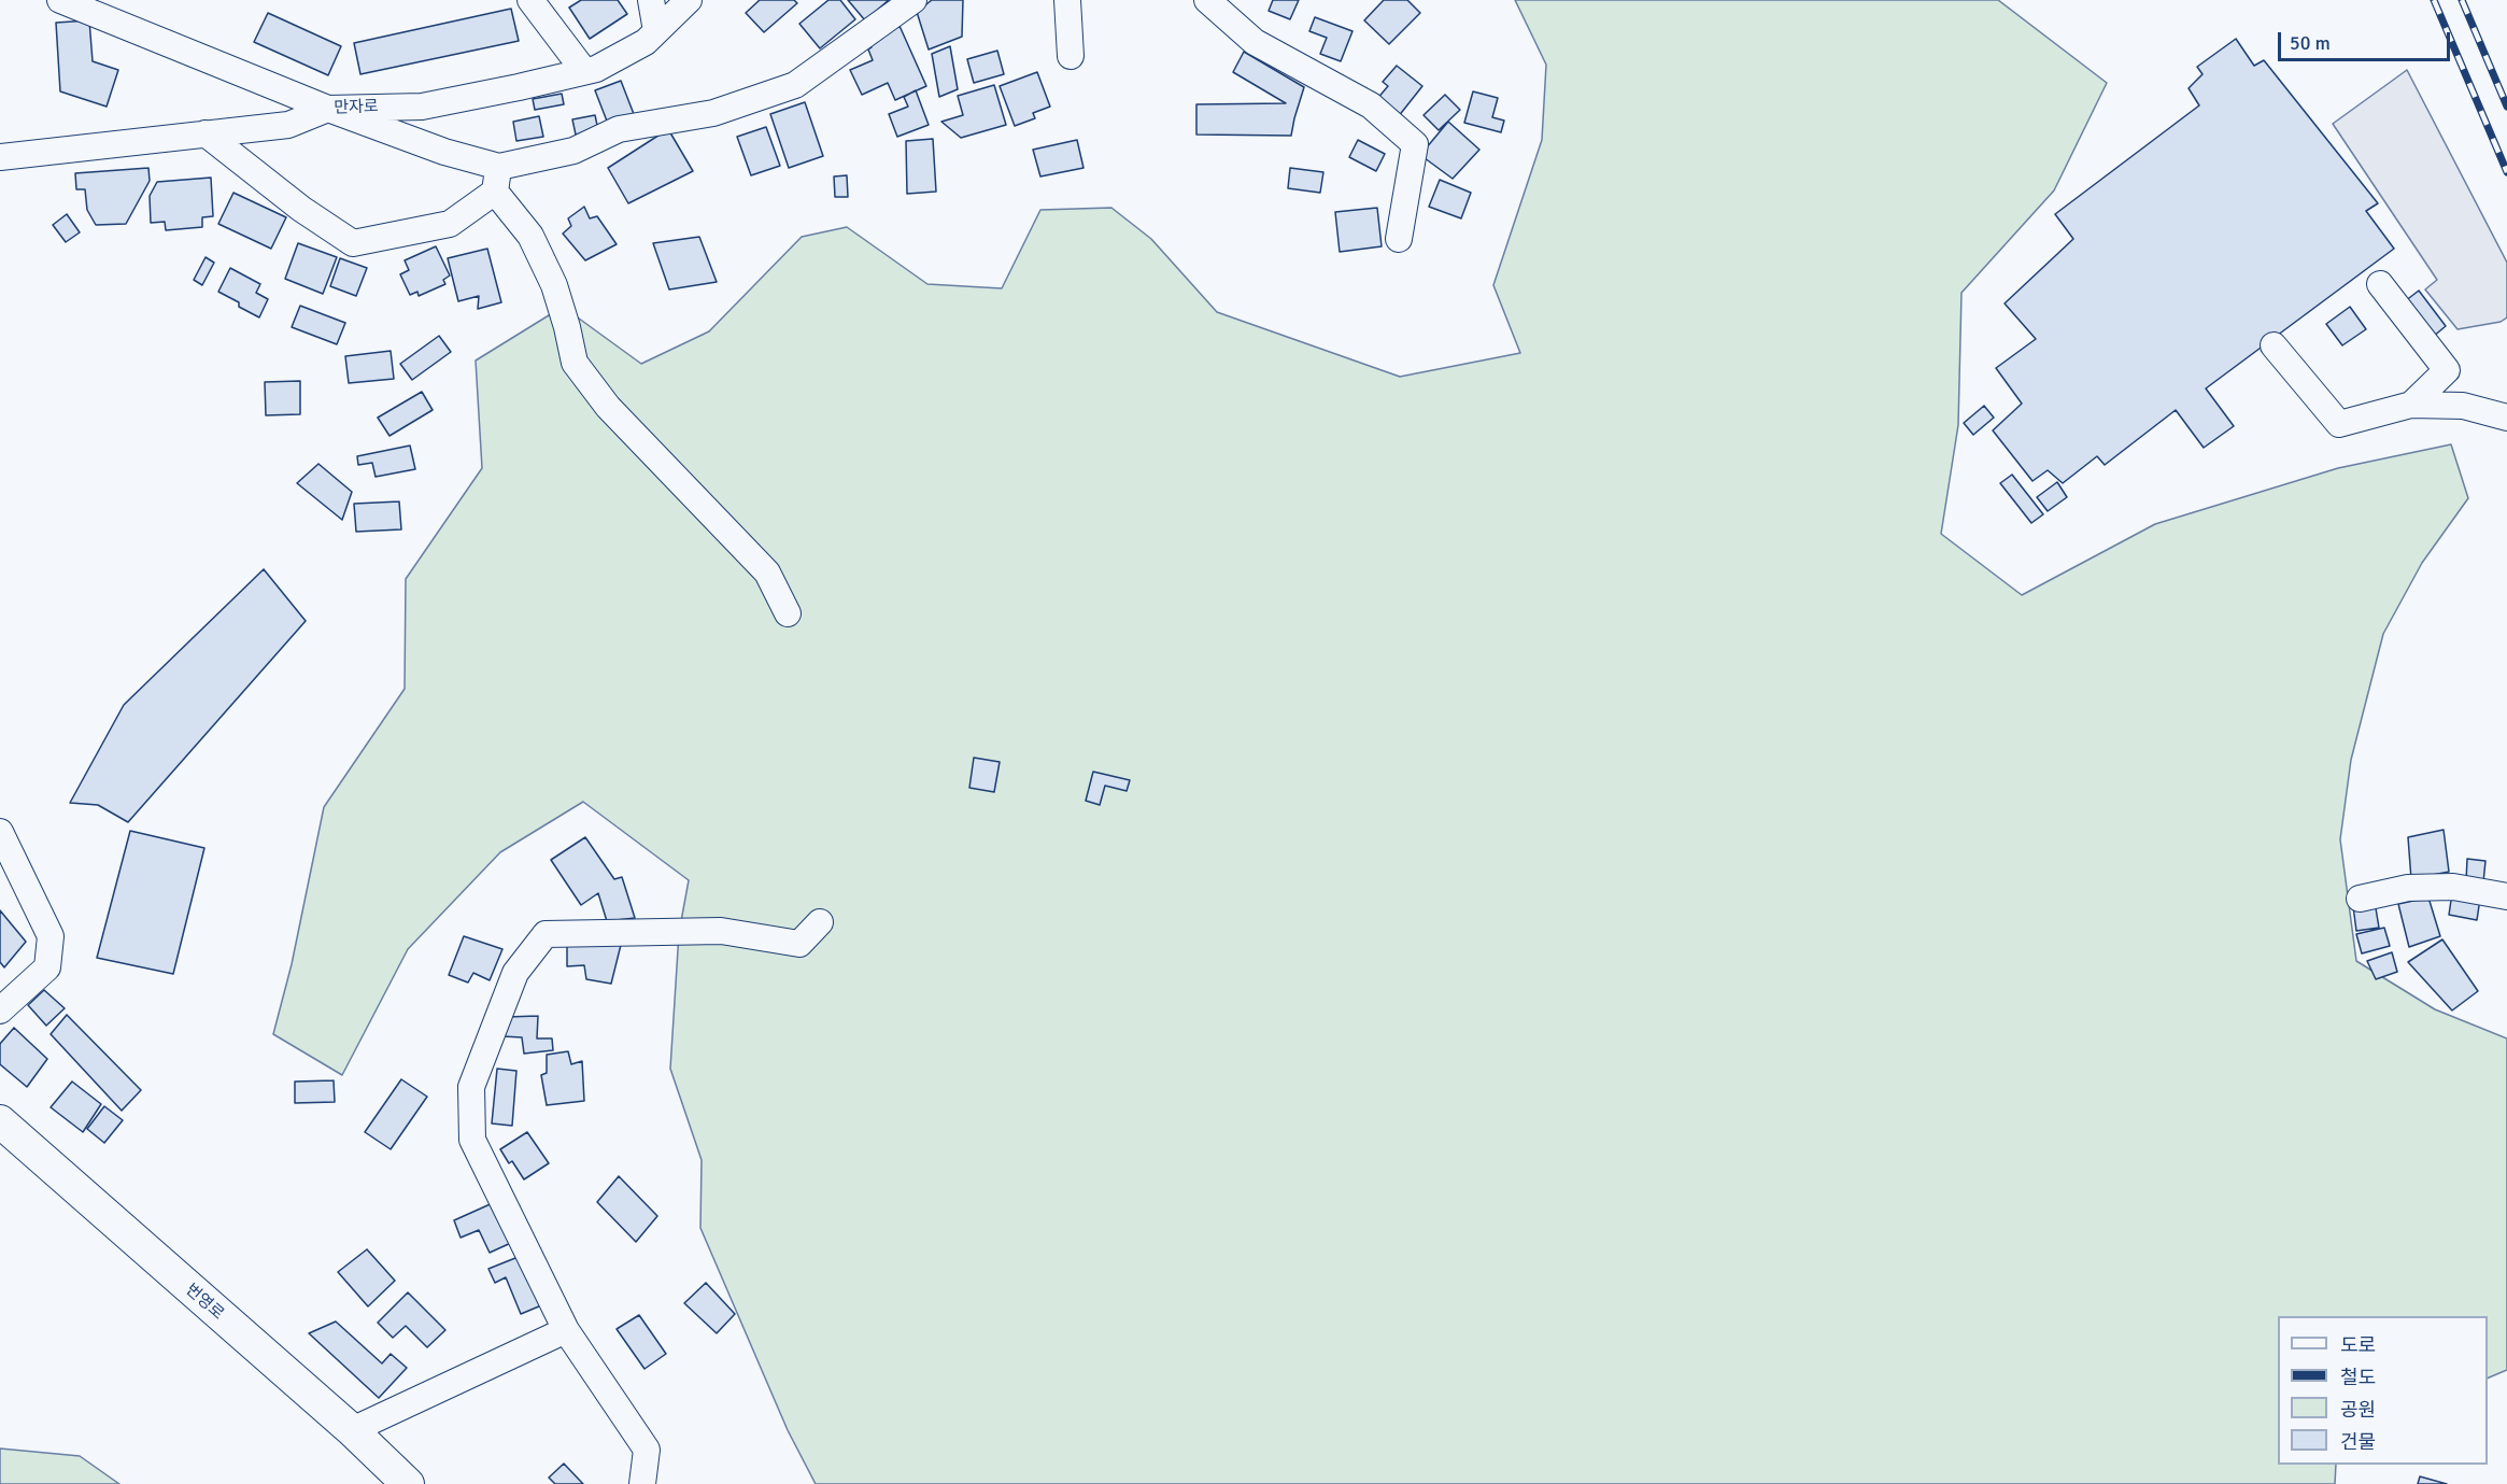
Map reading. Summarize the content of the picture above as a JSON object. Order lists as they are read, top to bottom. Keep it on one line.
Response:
{"streets":{"main road":["번영로"],"street":["만자로"]},"legend":["도로","철도","공원","건물"],"scale_bar":"50 m"}
